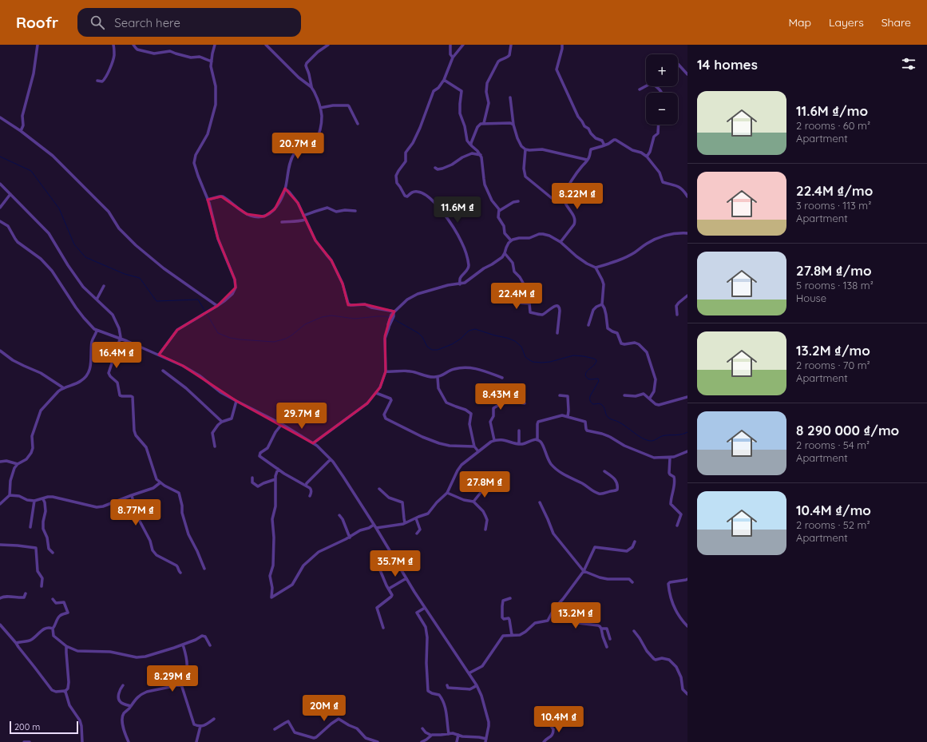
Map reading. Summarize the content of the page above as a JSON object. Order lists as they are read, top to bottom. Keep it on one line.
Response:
{"scale_bar":"200 m","page":{"header":"Roofr","search":"Search here","nav":["Map","Layers","Share"],"heading":"14 homes","map_buttons":["+","−"],"list":[{"name":"11.6M ₫/mo","note":"2 rooms · 60 m² · Apartment"},{"name":"22.4M ₫/mo","note":"3 rooms · 113 m² · Apartment"},{"name":"27.8M ₫/mo","note":"5 rooms · 138 m² · House"},{"name":"13.2M ₫/mo","note":"2 rooms · 70 m² · Apartment"},{"name":"8 290 000 ₫/mo","note":"2 rooms · 54 m² · Apartment"},{"name":"10.4M ₫/mo","note":"2 rooms · 52 m² · Apartment"}],"price":["20.7M ₫","8.22M ₫","11.6M ₫","22.4M ₫","16.4M ₫","8.43M ₫","29.7M ₫","27.8M ₫","8.77M ₫","35.7M ₫","13.2M ₫","8.29M ₫","20M ₫","10.4M ₫"],"scale":"200 m"}}
